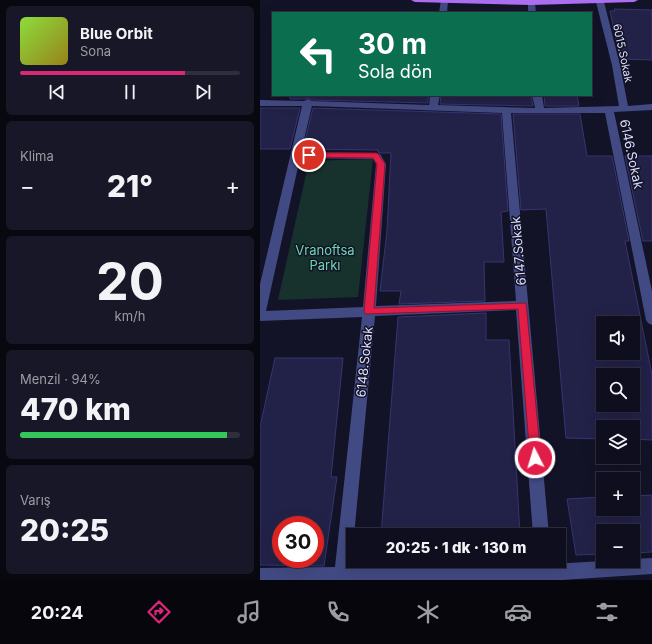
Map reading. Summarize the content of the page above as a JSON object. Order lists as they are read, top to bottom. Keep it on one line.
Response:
{"streets":{"street":["6015.Sokak","6146.Sokak","6147.Sokak","6148.Sokak"]},"parks":["Vranoftsa Parkı"],"page":{"turn":["30 m","Sola dön"],"song":["Blue Orbit","Sona"],"tile":["Klima",["20","km/h"],["Menzil · 94%","470 km"],["Varış","20:25"]],"heat":["−","21°","+"],"map_buttons":["+","−"],"limit":"30","trip":"20:25 · 1 dk · 130 m","tabs":"20:24"}}
